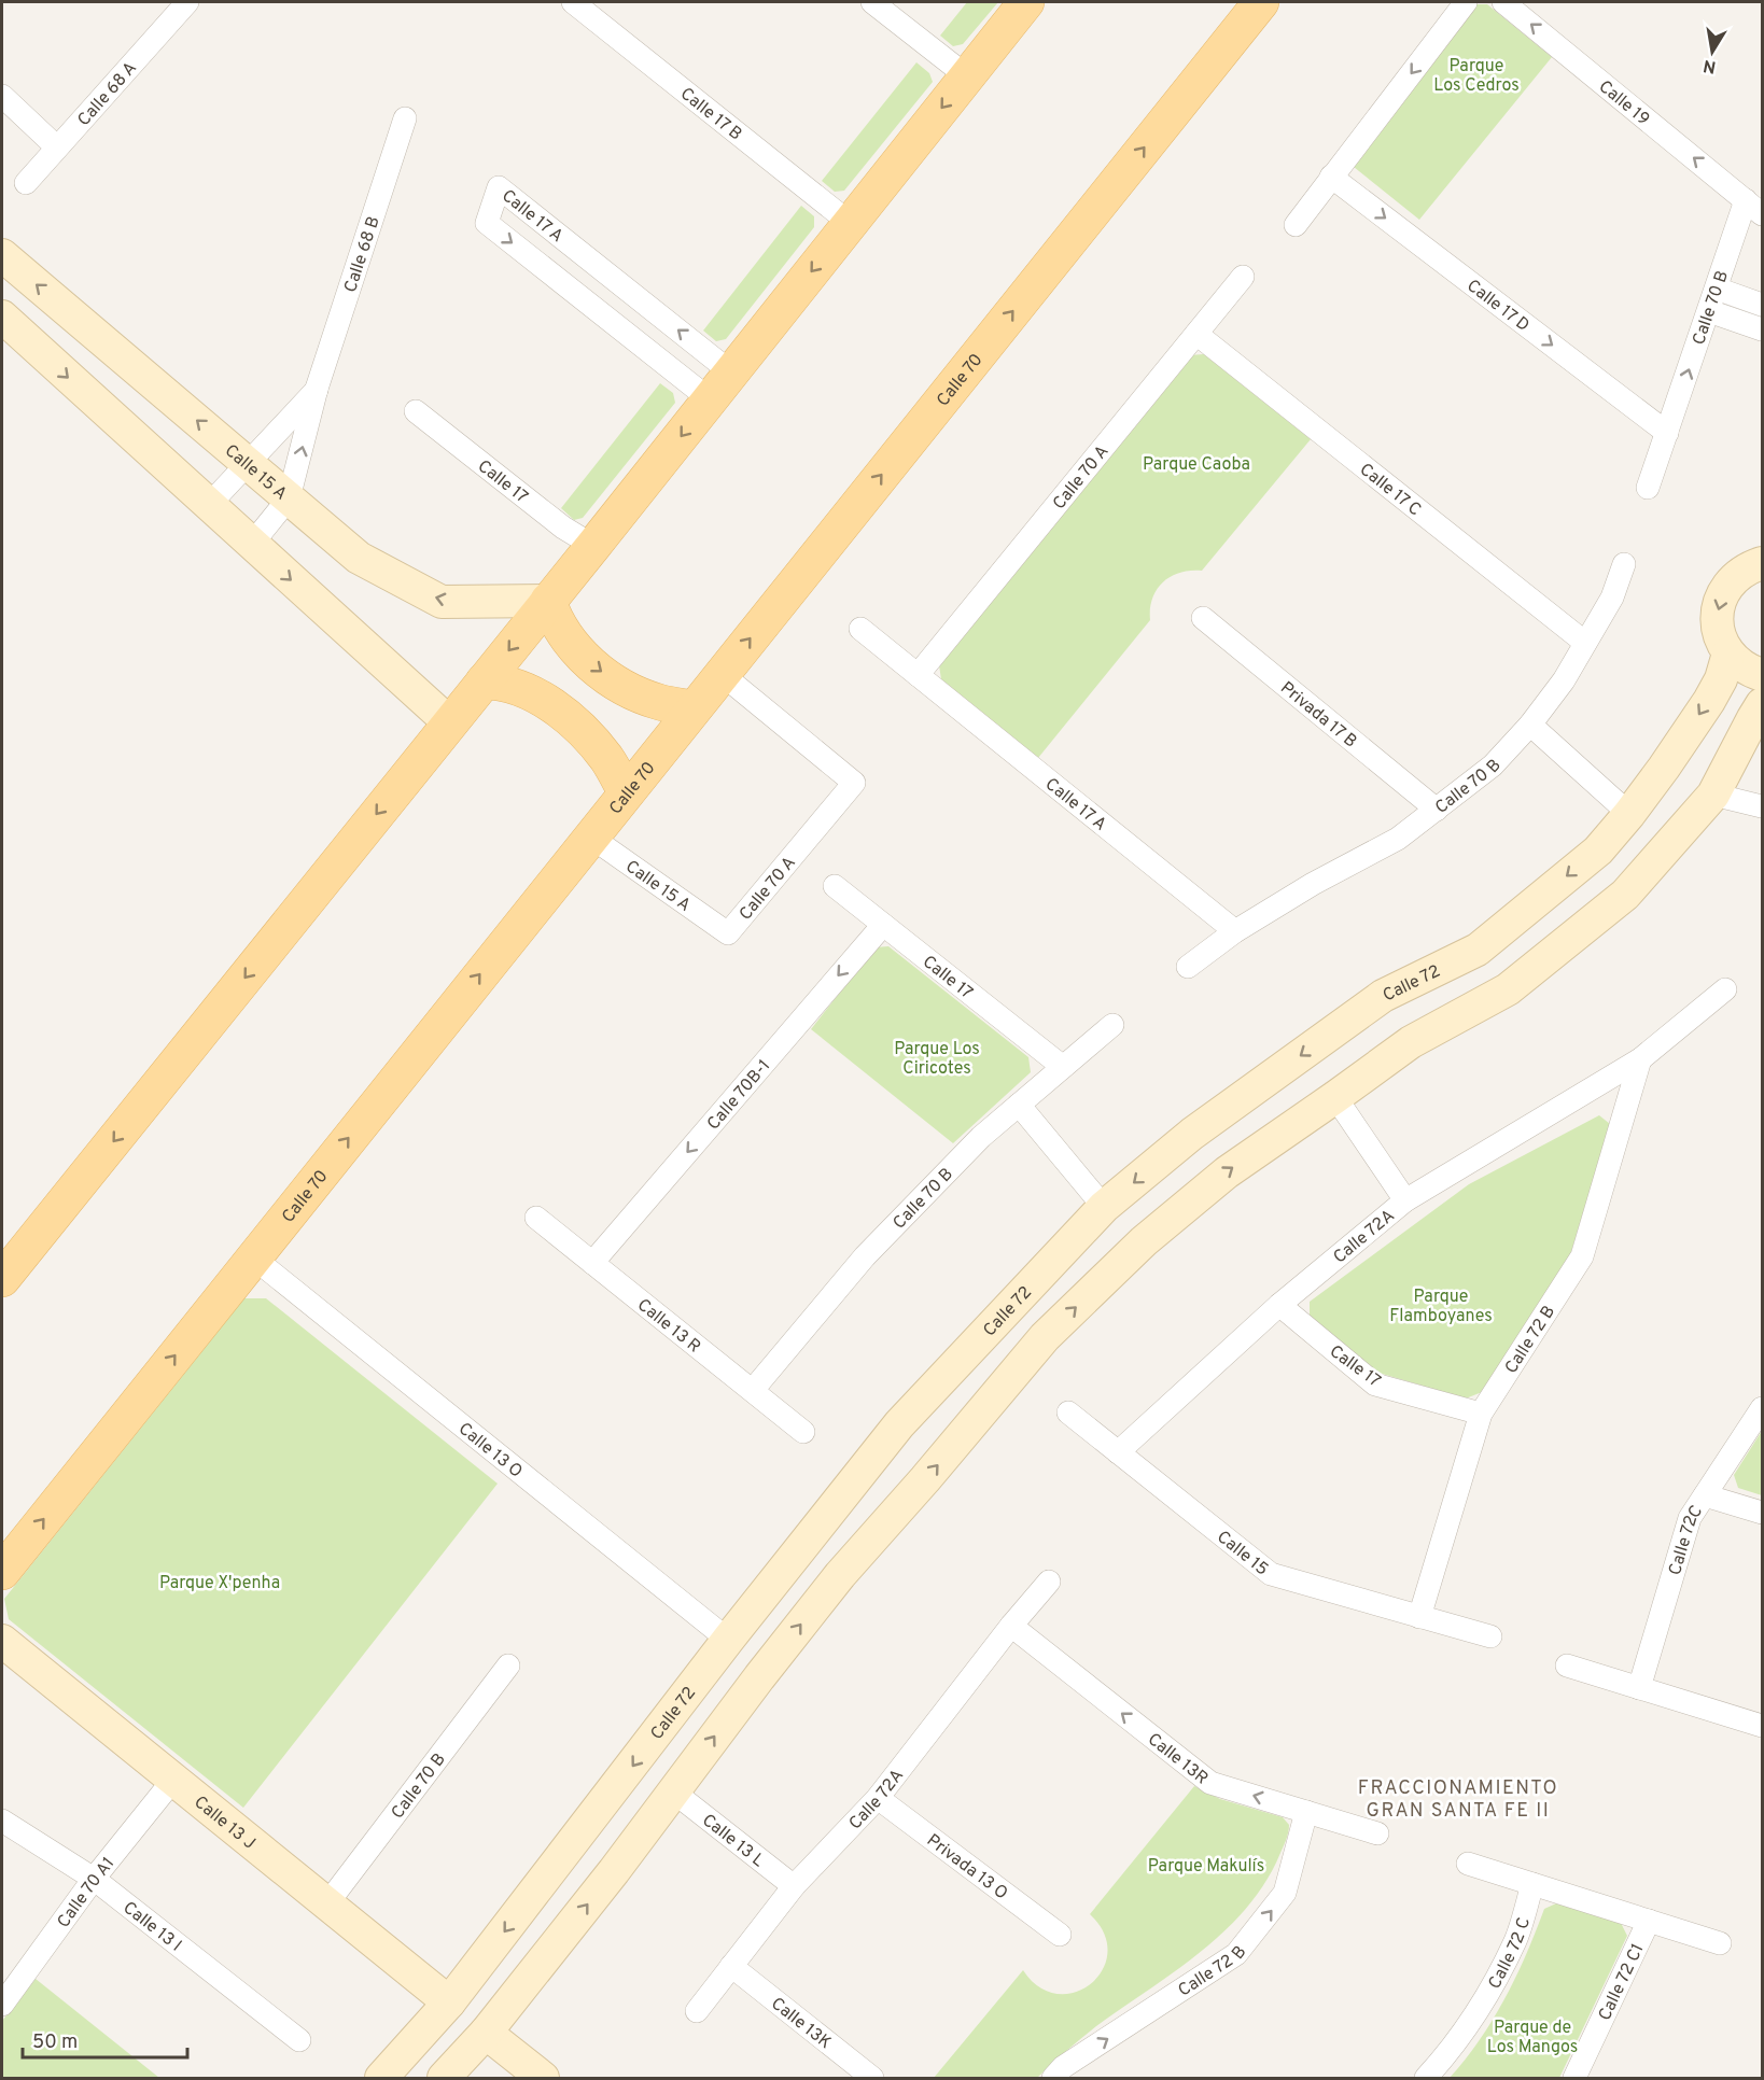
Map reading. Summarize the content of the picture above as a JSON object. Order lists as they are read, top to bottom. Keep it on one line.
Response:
{"streets":{"main road":["Calle 70","Calle 15 A","Calle 72","Calle 13 J"],"street":["Calle 68 A","Calle 19","Calle 17 B","Calle 17 A","Calle 68 B","Calle 17 D","Calle 70 B","Calle 70 A","Calle 17","Calle 17 C","Privada 17 B","Calle 70B-1","Calle 72A","Calle 13 R","Calle 72 B","Calle 13 O","Calle 72C","Calle 15","Calle 13R","Calle 13 L","Privada 13 O","Calle 70 A1","Calle 13 I","Calle 72 C","Calle 72 C1","Calle 13K"]},"crossings":[["Calle 19","Calle 70 B"],["Calle 17 A","Calle 70 B"],["Calle 17 A","Calle 70 A"],["Calle 68 B","Calle 15 A"],["Calle 17 D","Calle 70 B"],["Calle 70 B","Calle 17"],["Calle 70 B","Calle 17 C"],["Calle 70 B","Privada 17 B"],["Calle 70 B","Calle 13 R"],["Calle 70 B","Calle 13 J"],["Calle 70","Calle 15 A"],["Calle 70","Calle 70 A"],["Calle 70","Calle 13 O"],["Calle 15 A","Calle 70 A"],["Calle 70 A","Calle 17 C"],["Calle 17","Calle 70B-1"],["Calle 17","Calle 72A"],["Calle 17","Calle 72 B"],["Calle 72","Calle 13 O"],["Calle 72","Calle 13 J"],["Calle 70B-1","Calle 13 R"],["Calle 72A","Calle 72 B"],["Calle 72A","Calle 15"],["Calle 72A","Calle 13R"],["Calle 72A","Calle 13 L"],["Calle 72A","Privada 13 O"],["Calle 72A","Calle 13K"],["Calle 72 B","Calle 15"],["Calle 72 B","Calle 13R"],["Calle 13 J","Calle 70 A1"],["Calle 70 A1","Calle 13 I"]],"one_way":["Calle 19","Calle 17 D","Calle 70B-1","Calle 72 B","Calle 13R"],"districts":["FRACCIONAMIENTO GRAN SANTA FE II"],"parks":["Parque Los Cedros","Parque Caoba","Parque Los Ciricotes","Parque Flamboyanes","Parque X'penha","Parque Makulís","Parque de Los Mangos"],"scale_bar":"50 m","north":"bottom"}
